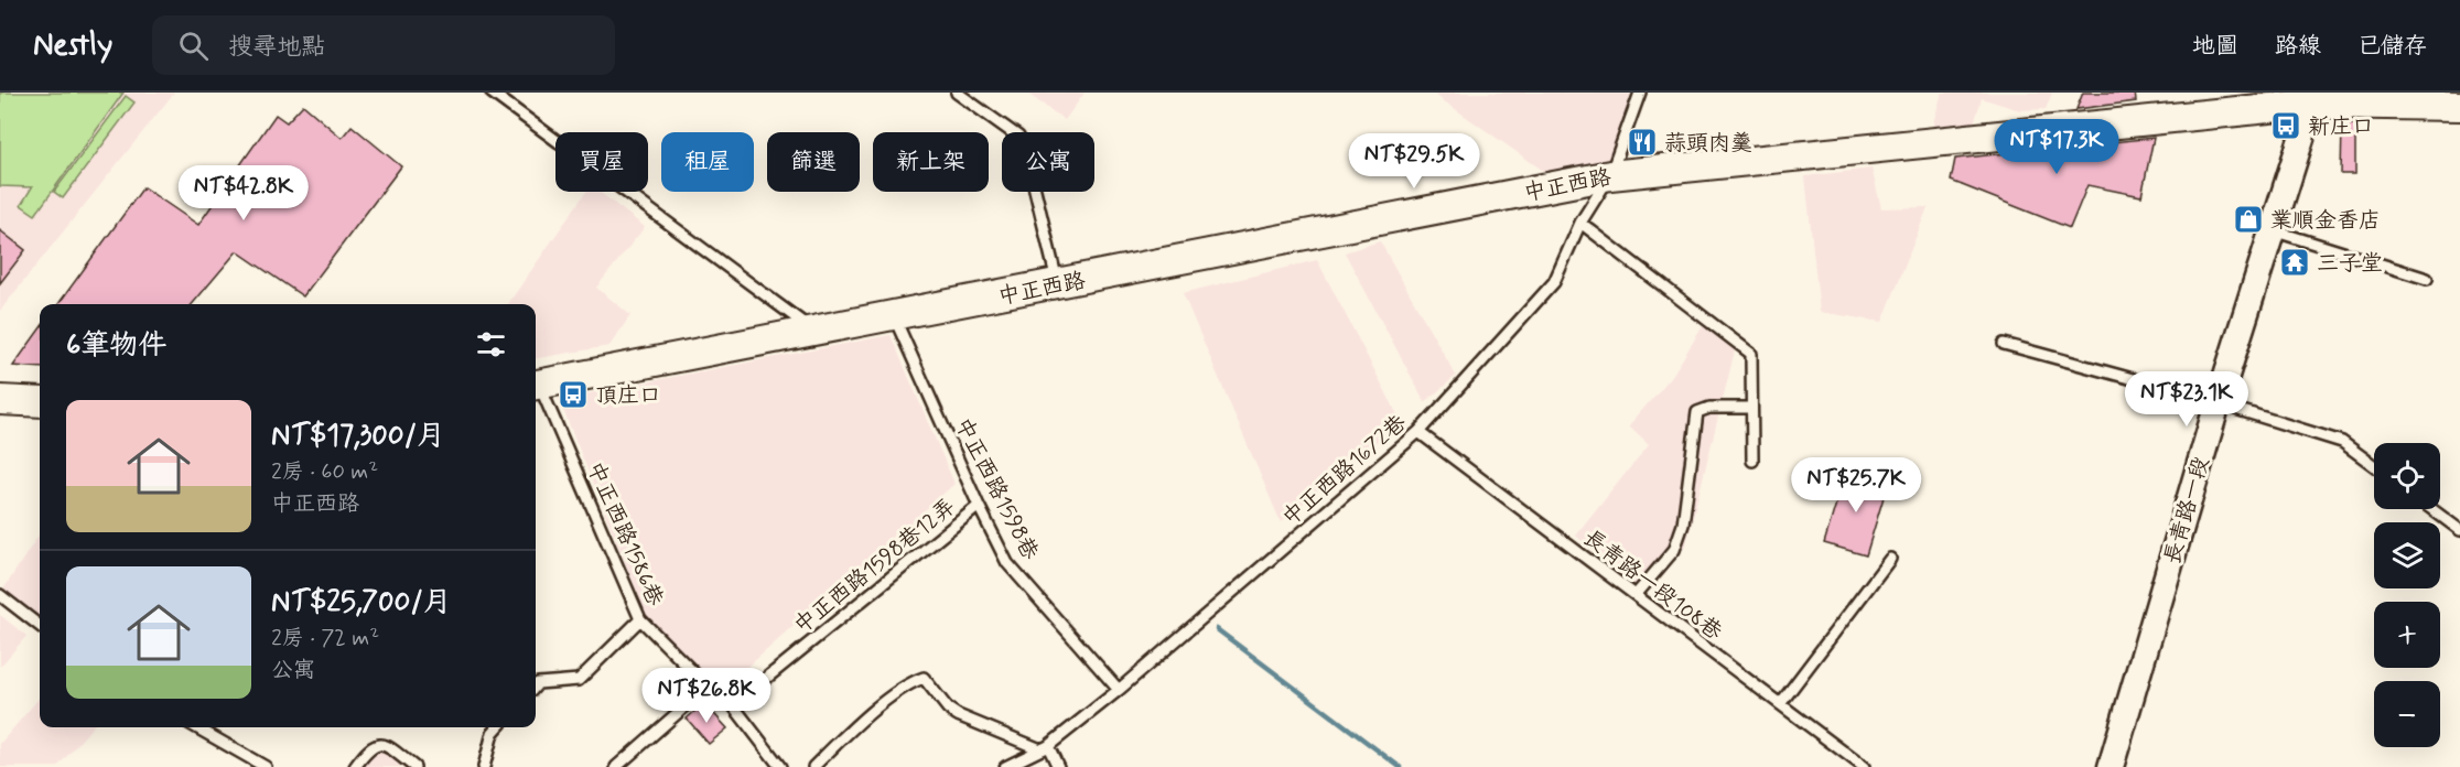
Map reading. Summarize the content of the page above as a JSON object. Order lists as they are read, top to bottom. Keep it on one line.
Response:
{"streets":{"main road":["中正西路"],"street":["長青路一段"],"lane":["中正西路1672巷","中正西路1598巷","中正西路1586巷","中正西路1598巷12弄","長青路一段108巷"]},"crossings":[["中正西路","中正西路1672巷"],["中正西路","中正西路1598巷"],["中正西路","長青路一段"],["中正西路1672巷","中正西路1598巷"],["中正西路1672巷","長青路一段108巷"],["中正西路1598巷","中正西路1598巷12弄"],["中正西路1586巷","中正西路1598巷12弄"]],"places":{"bus stop":["新庄口","頂庄口"],"restaurant":["蒜頭肉羹"],"shop":["業順金香店"],"temple":["三子堂"]},"page":{"header":"Nestly","search":"搜尋地點","nav":["地圖","路線","已儲存"],"price":["NT$17.3K","NT$29.5K","NT$42.8K","NT$23.1K","NT$25.7K","NT$26.8K"],"chip":["買屋","租屋","篩選","新上架","公寓"],"heading":"6筆物件","list":[{"name":"NT$17,300/月","note":"2房 · 60 m² · 中正西路"},{"name":"NT$25,700/月","note":"2房 · 72 m² · 公寓"}],"map_buttons":["+","−"]}}
